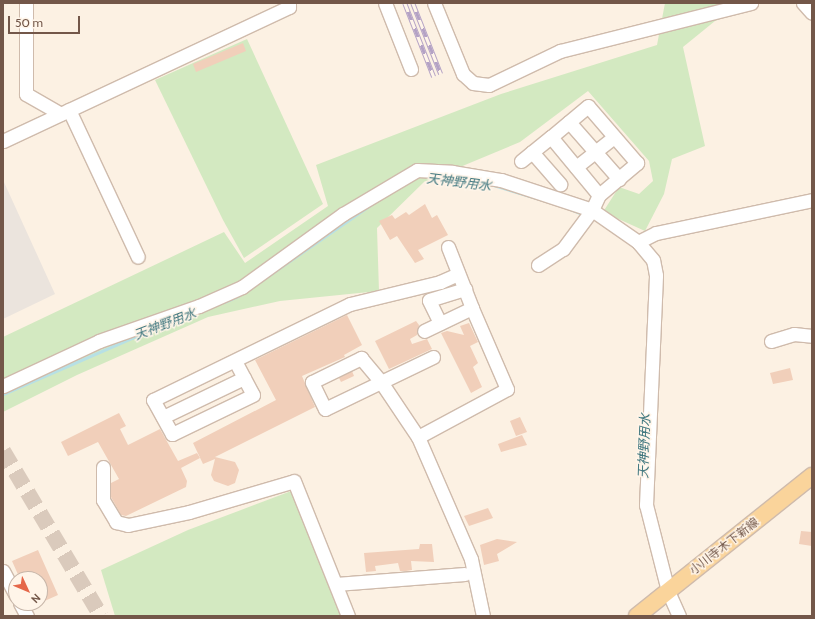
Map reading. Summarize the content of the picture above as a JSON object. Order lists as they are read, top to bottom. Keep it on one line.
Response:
{"streets":{"main road":["小川寺木下新線"]},"water":["天神野用水"],"scale_bar":"50 m","north":"bottom right"}
